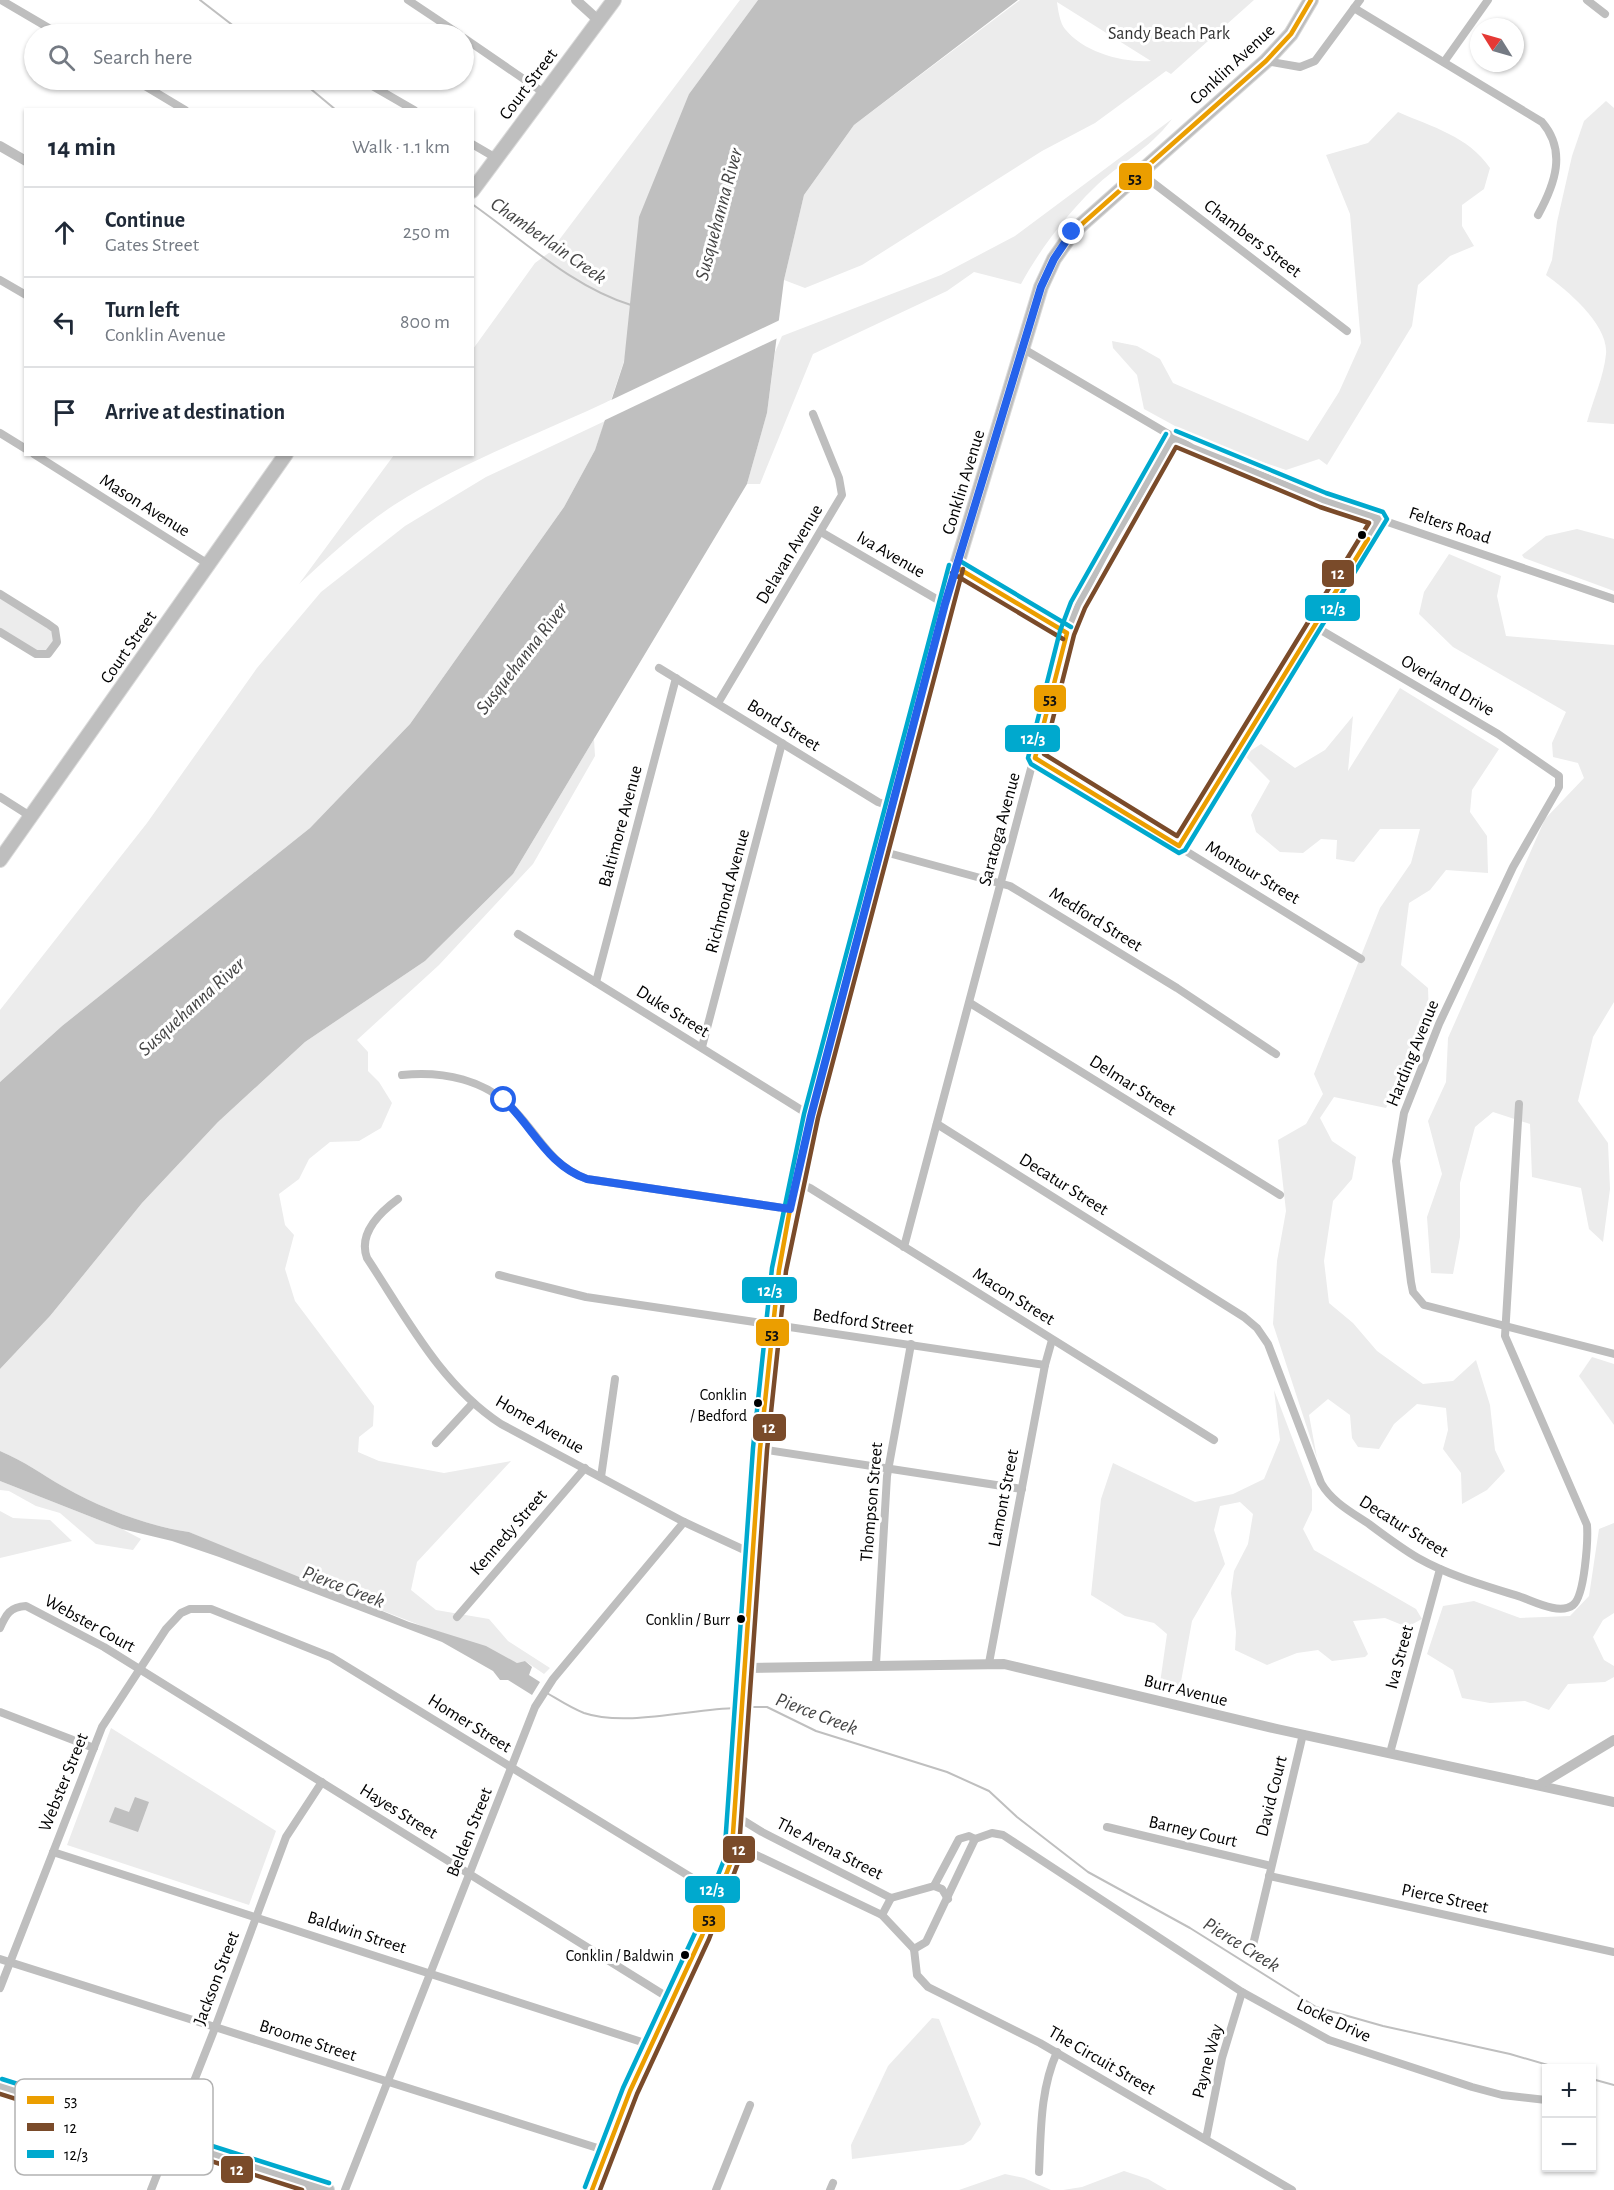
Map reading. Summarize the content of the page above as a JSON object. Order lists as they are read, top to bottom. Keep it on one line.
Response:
{"streets":{"main road":["Conklin Avenue","Court Street"],"street":["Chambers Street","Mason Avenue","Felters Road","Delavan Avenue","Iva Avenue","Overland Drive","Bond Street","Baltimore Avenue","Saratoga Avenue","Montour Street","Richmond Avenue","Medford Street","Duke Street","Harding Avenue","Delmar Street","Decatur Street","Macon Street","Bedford Street","Home Avenue","Lamont Street","Thompson Street","Kennedy Street","Webster Court","Iva Street","Burr Avenue","Homer Street","Webster Street","David Court","Hayes Street","Barney Court","Belden Street","The Arena Street","Pierce Street","Baldwin Street","Jackson Street","Locke Drive","Broome Street","The Circuit Street","Payne Way"]},"crossings":[["Conklin Avenue","Chambers Street"],["Conklin Avenue","Felters Road"],["Conklin Avenue","Iva Avenue"],["Conklin Avenue","Bond Street"],["Conklin Avenue","Medford Street"],["Conklin Avenue","Duke Street"],["Conklin Avenue","Macon Street"],["Conklin Avenue","Bedford Street"],["Conklin Avenue","Home Avenue"],["Conklin Avenue","Burr Avenue"],["Conklin Avenue","Homer Street"],["Conklin Avenue","Hayes Street"],["Conklin Avenue","The Arena Street"],["Conklin Avenue","Baldwin Street"],["Conklin Avenue","Broome Street"],["Court Street","Mason Avenue"],["Felters Road","Saratoga Avenue"],["Delavan Avenue","Iva Avenue"],["Delavan Avenue","Bond Street"],["Overland Drive","Harding Avenue"],["Bond Street","Baltimore Avenue"],["Bond Street","Richmond Avenue"],["Baltimore Avenue","Duke Street"],["Saratoga Avenue","Montour Street"],["Saratoga Avenue","Medford Street"],["Saratoga Avenue","Delmar Street"],["Saratoga Avenue","Decatur Street"],["Saratoga Avenue","Macon Street"],["Richmond Avenue","Duke Street"],["Harding Avenue","Decatur Street"],["Decatur Street","Iva Street"],["Macon Street","Lamont Street"],["Bedford Street","Lamont Street"],["Bedford Street","Thompson Street"],["Home Avenue","Kennedy Street"],["Home Avenue","Belden Street"],["Lamont Street","Burr Avenue"],["Thompson Street","Burr Avenue"],["Webster Court","Webster Street"],["Webster Court","Hayes Street"],["Iva Street","Burr Avenue"],["Burr Avenue","David Court"],["Homer Street","Webster Street"],["Homer Street","Belden Street"],["Webster Street","Hayes Street"],["Webster Street","Baldwin Street"],["Webster Street","Broome Street"],["David Court","Barney Court"],["Hayes Street","Belden Street"],["Hayes Street","Jackson Street"],["Belden Street","Baldwin Street"],["Belden Street","Broome Street"],["The Arena Street","The Circuit Street"],["Baldwin Street","Jackson Street"],["Jackson Street","Broome Street"],["Locke Drive","Payne Way"],["The Circuit Street","Payne Way"]],"water":["Susquehanna River","Chamberlain Creek","Pierce Creek"],"parks":["Sandy Beach Park"],"places":["Conklin / Bedford","Conklin / Burr","Conklin / Baldwin"],"lines":["transit line 53","transit line 12/3","transit line 12"],"legend":["53","12","12/3"],"north":"top left","page":{"search":"Search here","heading":["14 min","Walk · 1.1 km"],"list":[["Continue","Gates Street","250 m"],["Turn left","Conklin Avenue","800 m"],"Arrive at destination"],"map_buttons":["+","−"]}}
